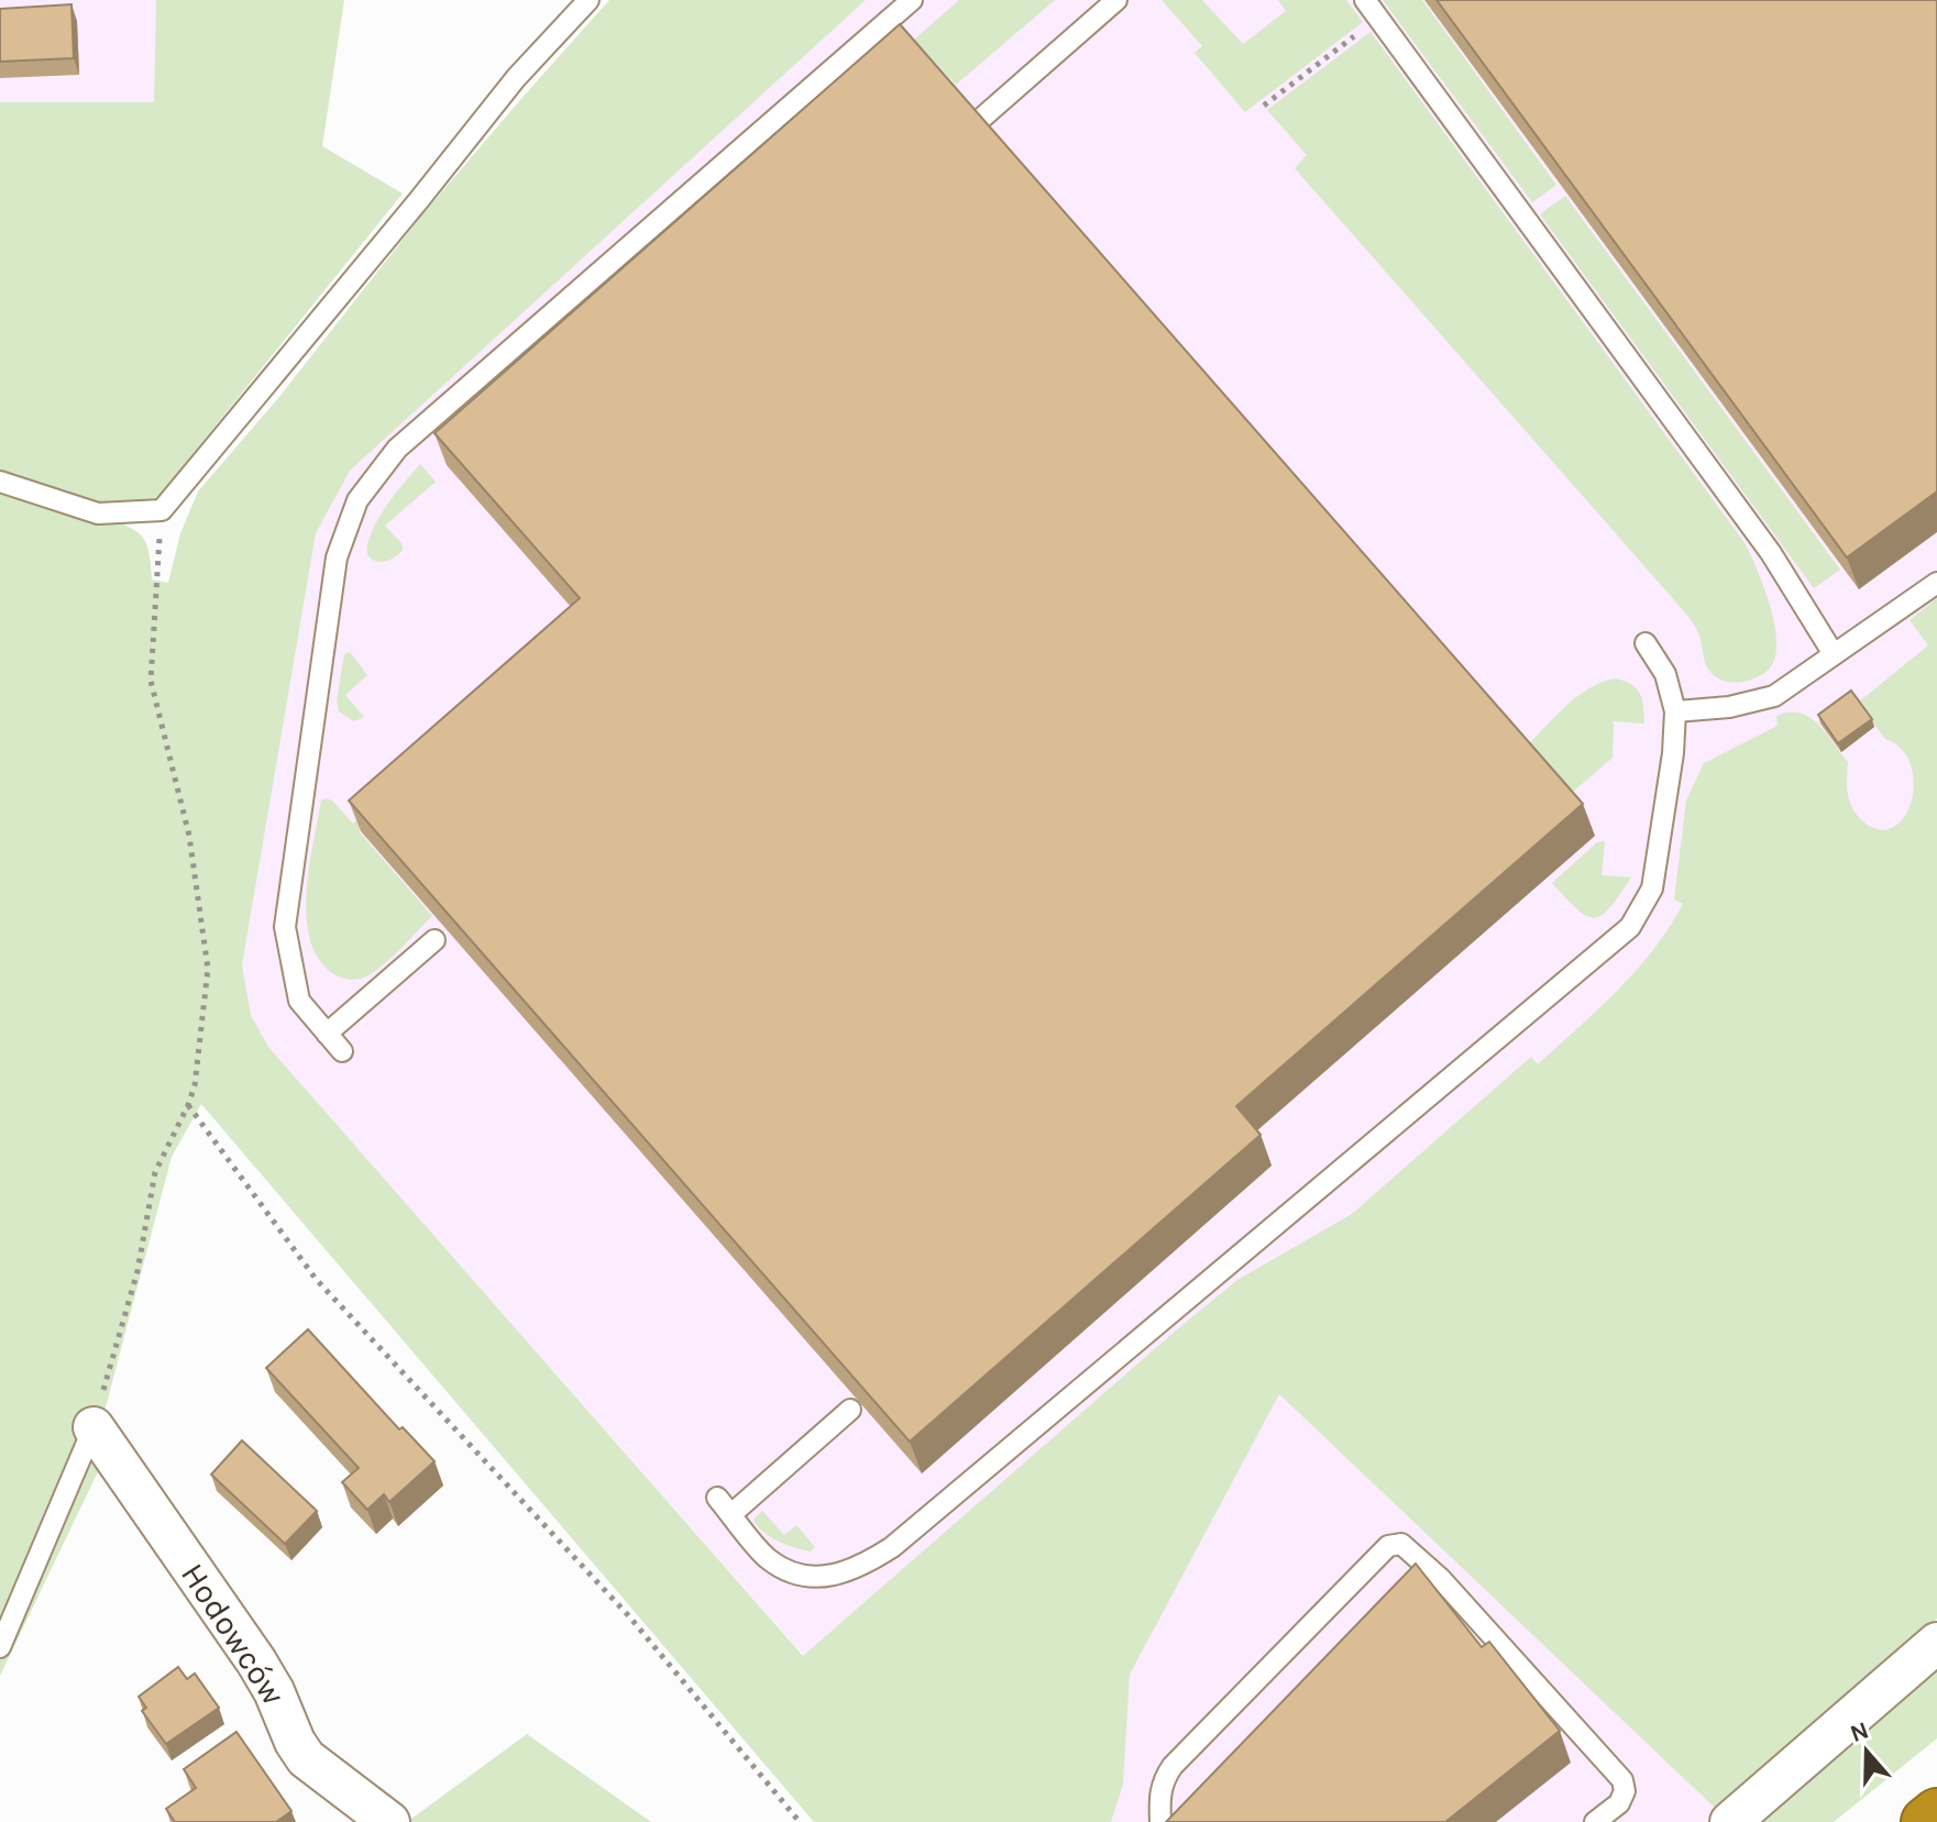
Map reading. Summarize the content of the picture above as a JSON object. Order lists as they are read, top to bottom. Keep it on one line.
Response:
{"streets":{"street":["Hodowców"]},"north":"top"}
